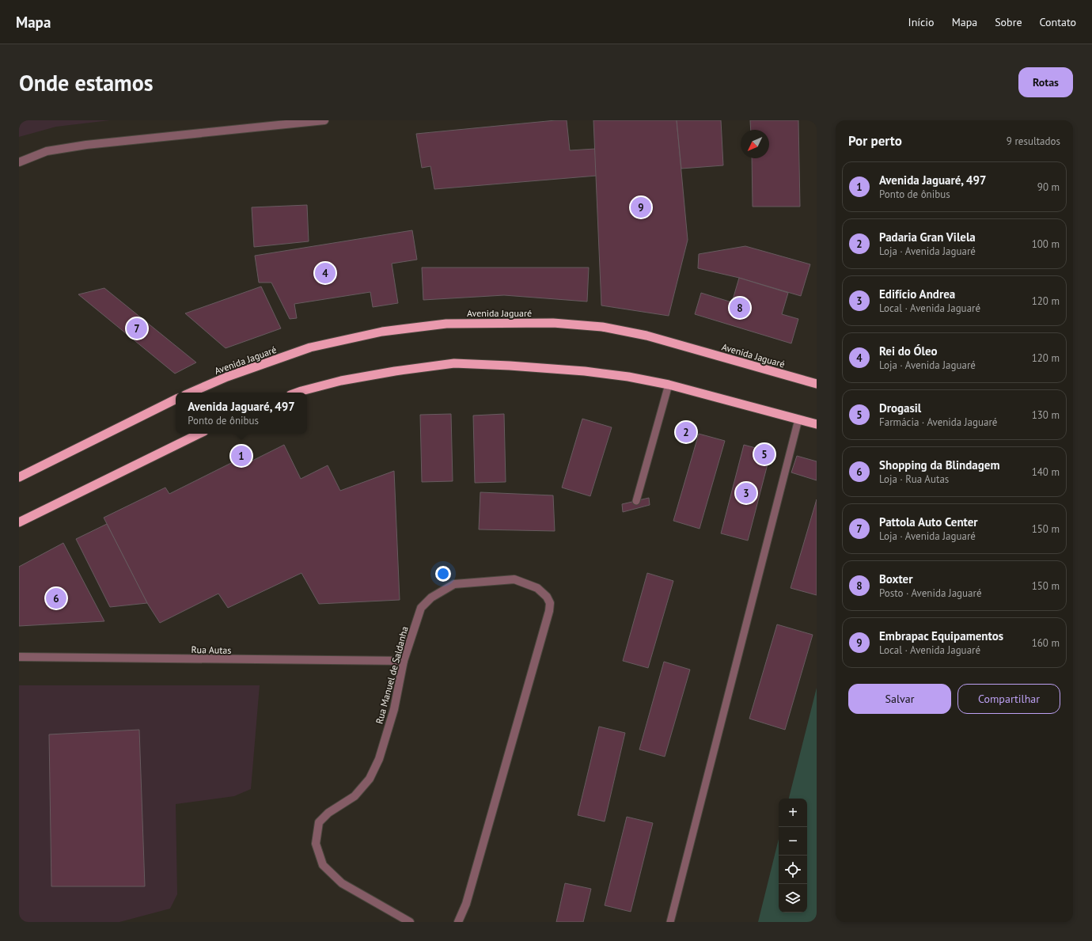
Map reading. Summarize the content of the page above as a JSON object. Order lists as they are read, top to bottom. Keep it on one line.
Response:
{"streets":{"highway":["Avenida Jaguaré"],"street":["Rua Autas","Rua Manuel de Saldanha"]},"crossings":[["Rua Autas","Rua Manuel de Saldanha"]],"north":"bottom left","page":{"header":"Mapa","nav":["Início","Mapa","Sobre","Contato"],"buttons":["Rotas",["Salvar","Compartilhar"]],"title":"Onde estamos","heading":["Por perto","9 resultados"],"list":[{"mark":"1","name":"Avenida Jaguaré, 497","note":"Ponto de ônibus","value":"90 m"},{"mark":"2","name":"Padaria Gran Vilela","note":"Loja · Avenida Jaguaré","value":"100 m"},{"mark":"3","name":"Edifício Andrea","note":"Local · Avenida Jaguaré","value":"120 m"},{"mark":"4","name":"Rei do Óleo","note":"Loja · Avenida Jaguaré","value":"120 m"},{"mark":"5","name":"Drogasil","note":"Farmácia · Avenida Jaguaré","value":"130 m"},{"mark":"6","name":"Shopping da Blindagem","note":"Loja · Rua Autas","value":"140 m"},{"mark":"7","name":"Pattola Auto Center","note":"Loja · Avenida Jaguaré","value":"150 m"},{"mark":"8","name":"Boxter","note":"Posto · Avenida Jaguaré","value":"150 m"},{"mark":"9","name":"Embrapac Equipamentos","note":"Local · Avenida Jaguaré","value":"160 m"}],"pins":["9","4","8","7","2","5","1","3","6"],"popup":["Avenida Jaguaré, 497","Ponto de ônibus"],"map_buttons":["+","−"]}}
